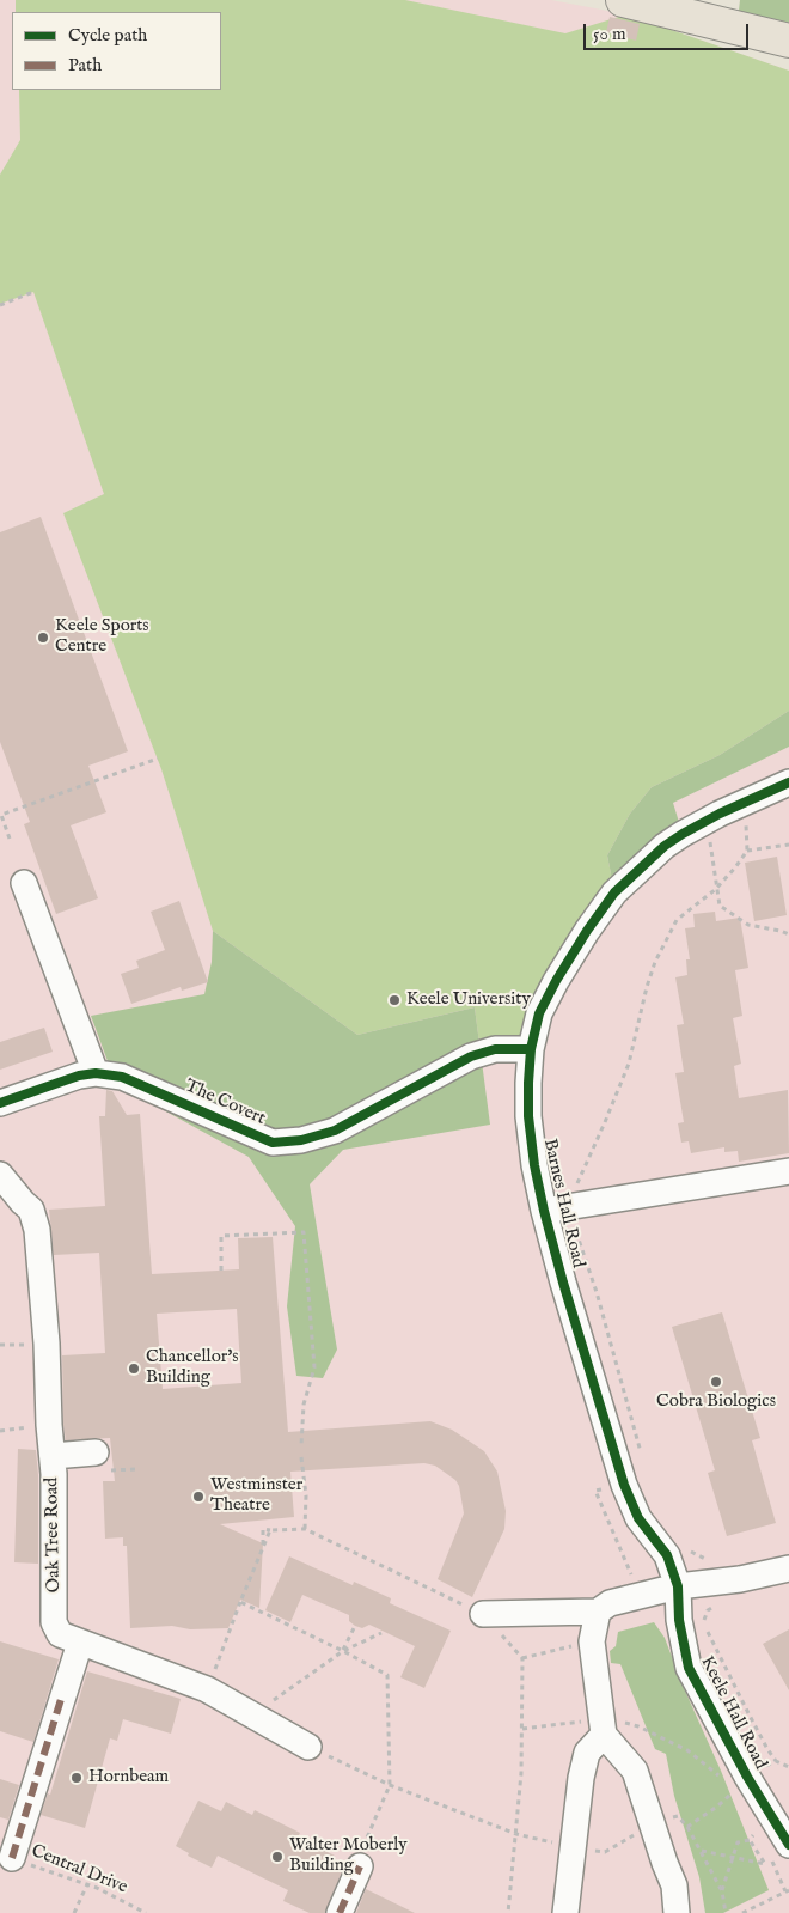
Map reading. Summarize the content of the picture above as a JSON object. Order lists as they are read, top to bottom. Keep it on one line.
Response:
{"streets":{"street":["The Covert","Barnes Hall Road","Oak Tree Road","Keele Hall Road"],"path":["Central Drive"]},"crossings":[["The Covert","Barnes Hall Road"],["Barnes Hall Road","Keele Hall Road"]],"places":["Keele Sports Centre","Keele University","Chancellor's Building","Cobra Biologics","Westminster Theatre","Hornbeam","Walter Moberly Building"],"legend":["Cycle path","Path"],"scale_bar":"50 m"}
